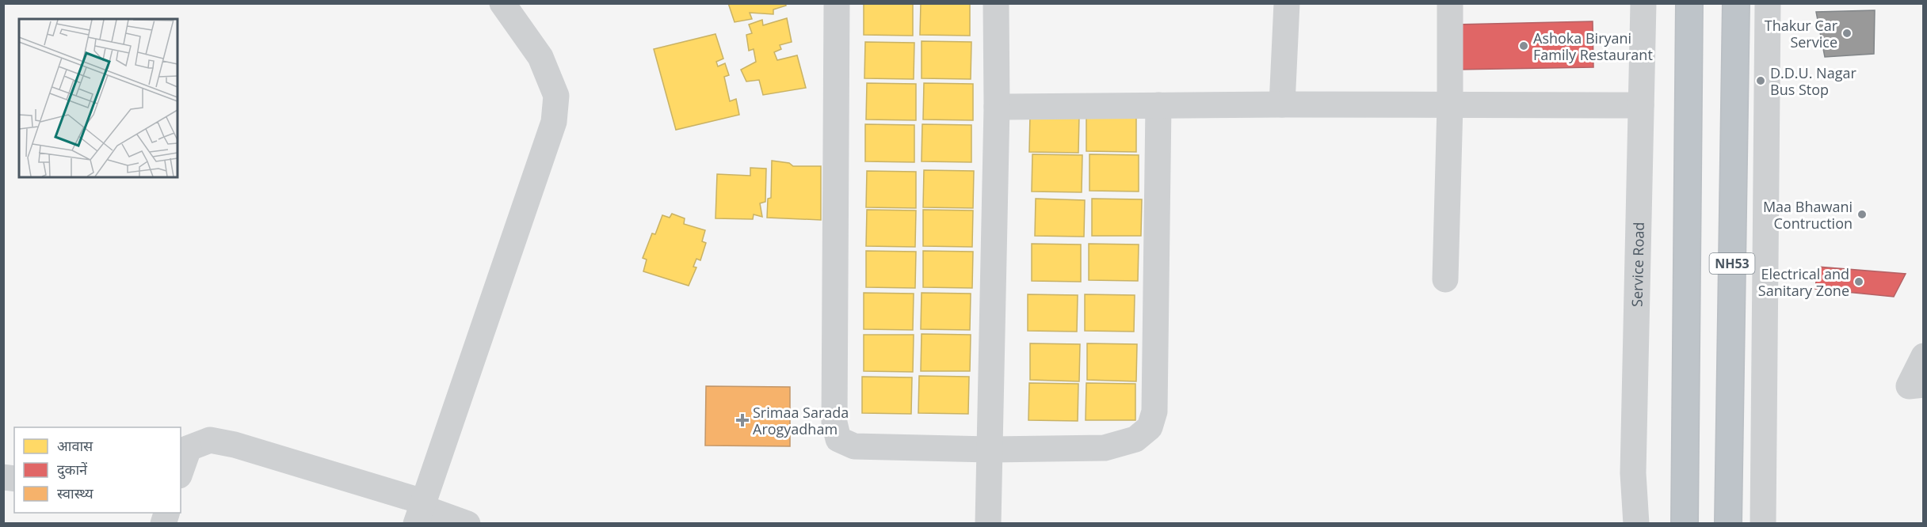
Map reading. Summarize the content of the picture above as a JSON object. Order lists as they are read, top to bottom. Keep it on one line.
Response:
{"streets":{"highway":["NH53"],"street":["Service Road"]},"places":{"other":["Thakur Car Service","Ashoka Biryani Family Restaurant","D.D.U. Nagar Bus Stop","Maa Bhawani Contruction","Electrical and Sanitary Zone"],"health":["Srimaa Sarada Arogyadham"]},"legend":["आवास","दुकानें","स्वास्थ्य"]}
